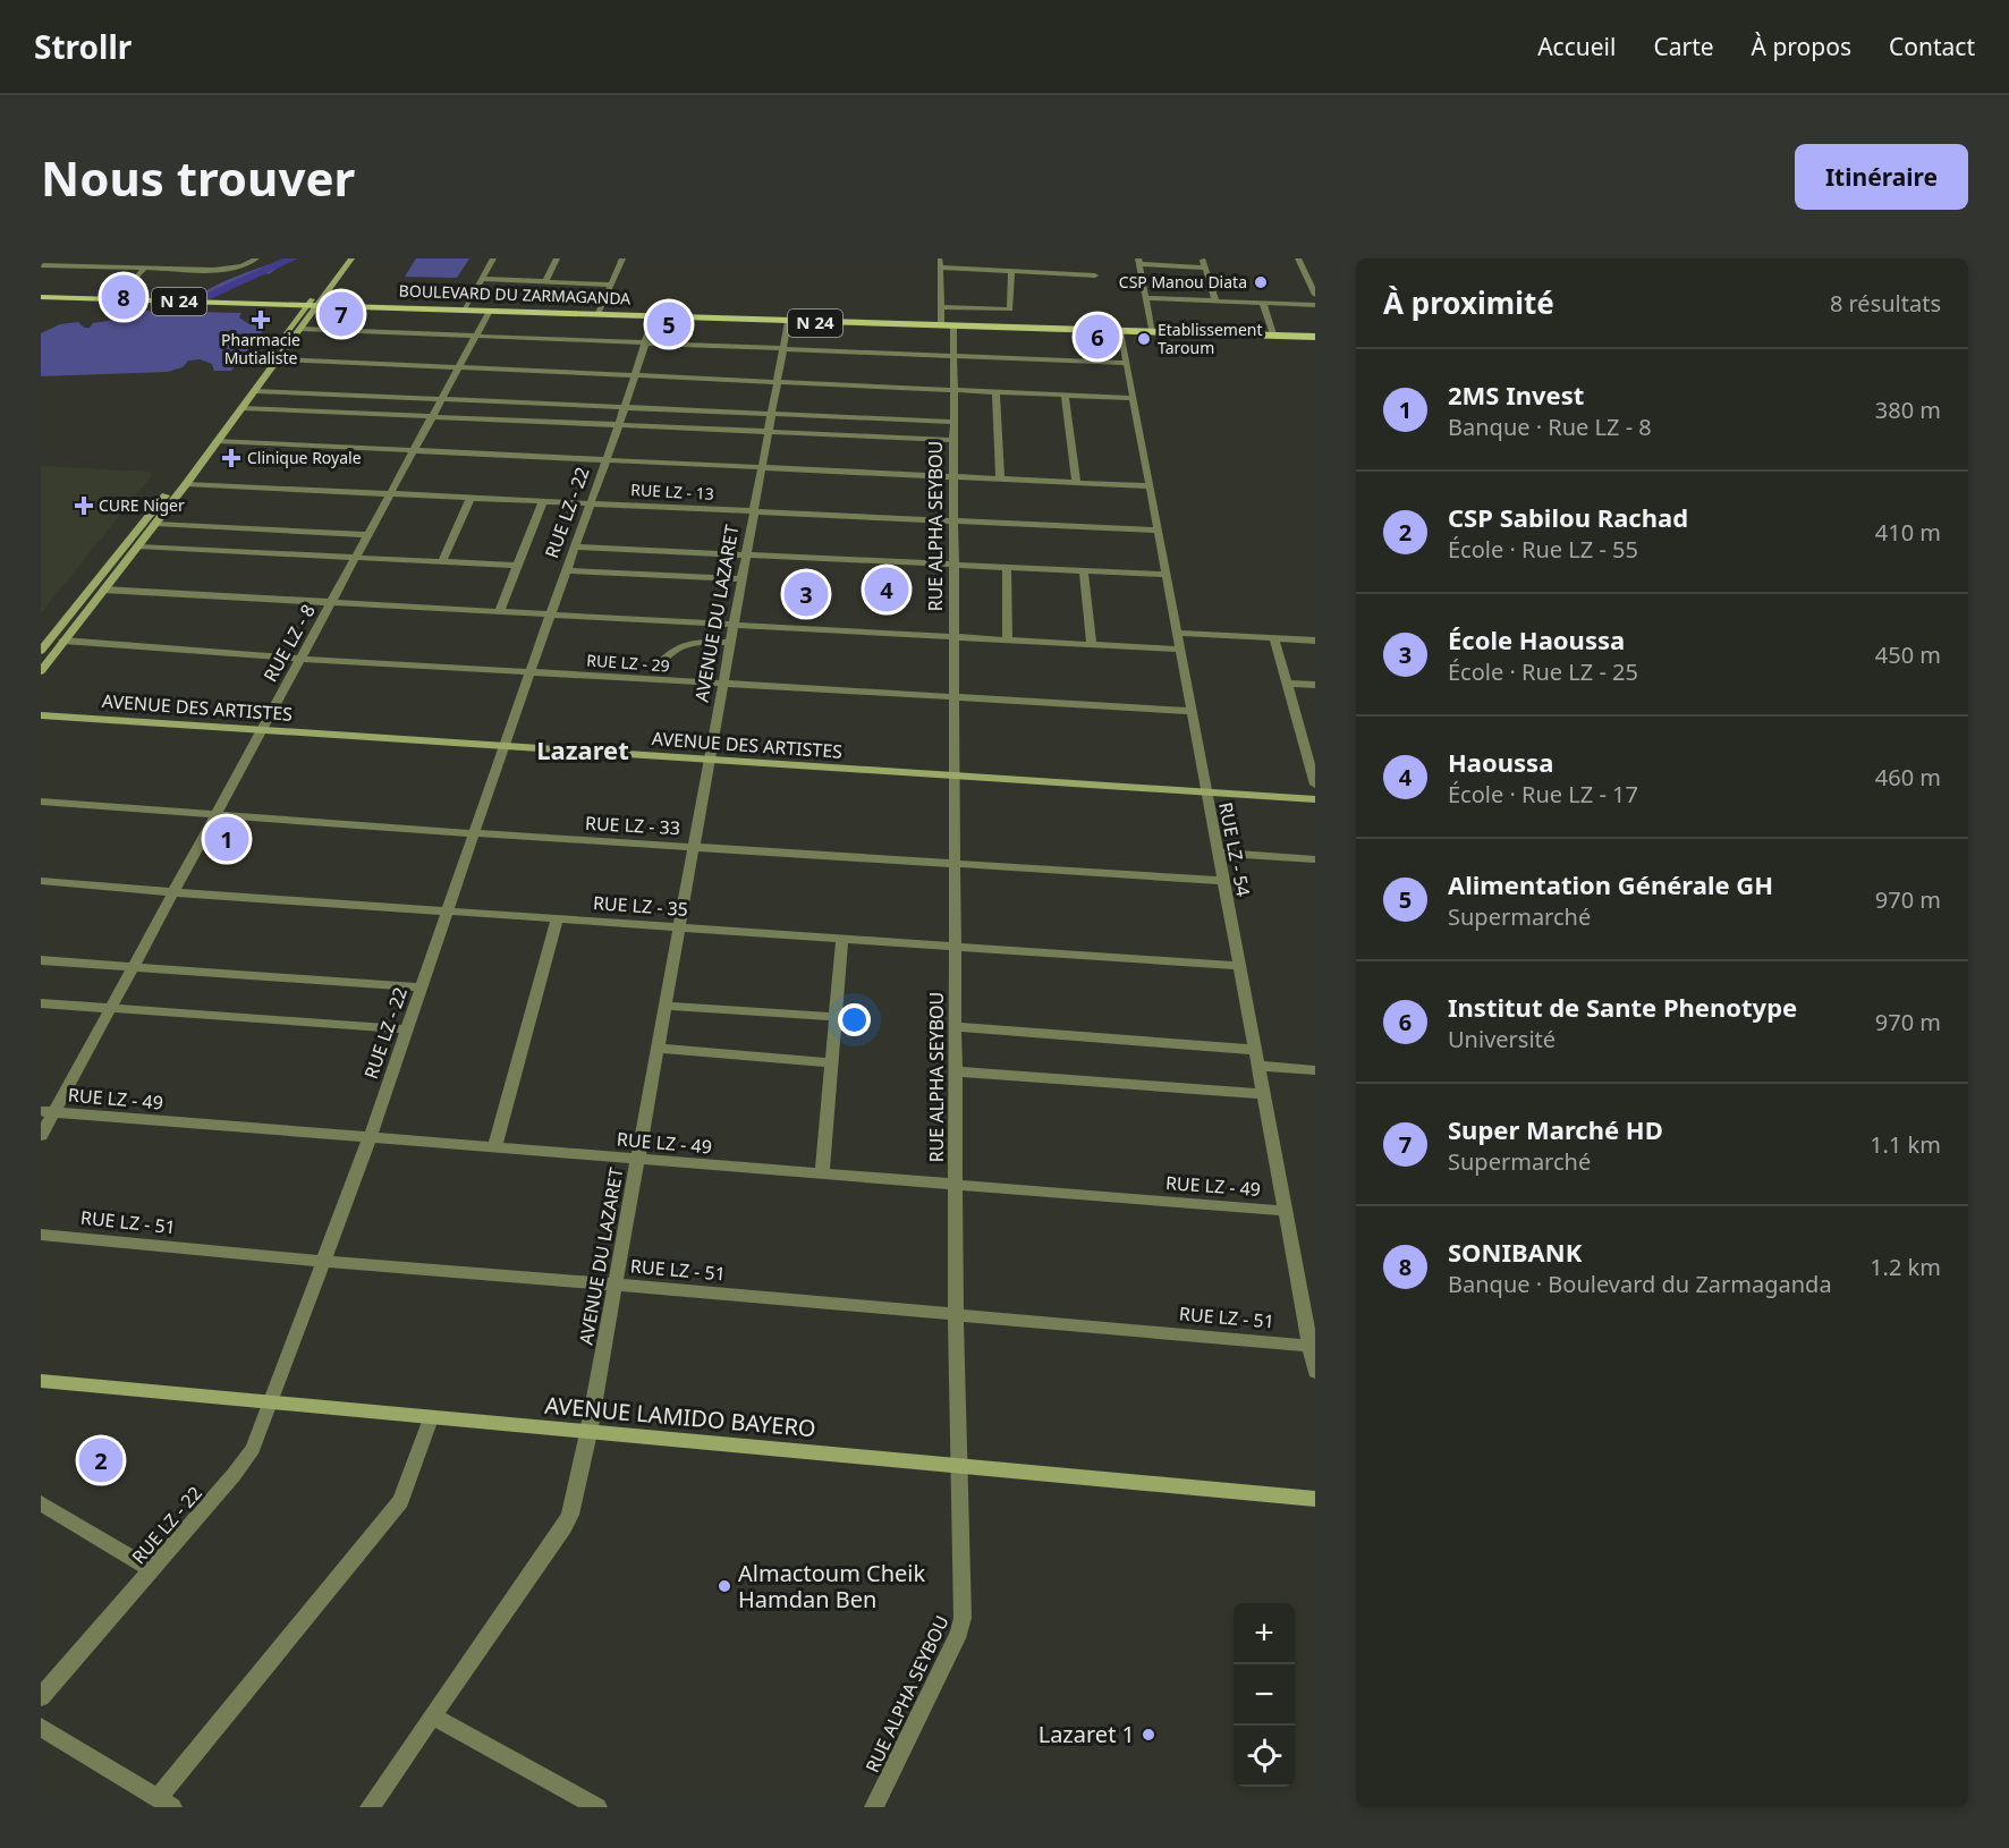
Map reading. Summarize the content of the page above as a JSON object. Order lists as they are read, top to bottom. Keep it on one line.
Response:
{"streets":{"main road":["BOULEVARD DU ZARMAGANDA","N 24","AVENUE DES ARTISTES","AVENUE LAMIDO BAYERO"],"street":["RUE LZ - 13","RUE LZ - 22","RUE ALPHA SEYBOU","AVENUE DU LAZARET","RUE LZ - 8","RUE LZ - 29","RUE LZ - 33","RUE LZ - 54","RUE LZ - 35","RUE LZ - 49","RUE LZ - 51"]},"crossings":[["BOULEVARD DU ZARMAGANDA","RUE LZ - 22"],["BOULEVARD DU ZARMAGANDA","RUE ALPHA SEYBOU"],["BOULEVARD DU ZARMAGANDA","AVENUE DU LAZARET"],["BOULEVARD DU ZARMAGANDA","RUE LZ - 8"],["BOULEVARD DU ZARMAGANDA","RUE LZ - 54"],["RUE LZ - 13","RUE LZ - 22"],["RUE LZ - 13","RUE ALPHA SEYBOU"],["RUE LZ - 13","AVENUE DU LAZARET"],["RUE LZ - 13","RUE LZ - 8"],["RUE LZ - 13","RUE LZ - 54"],["RUE LZ - 22","RUE LZ - 29"],["RUE LZ - 22","AVENUE DES ARTISTES"],["RUE LZ - 22","RUE LZ - 33"],["RUE LZ - 22","RUE LZ - 35"],["RUE LZ - 22","RUE LZ - 49"],["RUE LZ - 22","RUE LZ - 51"],["RUE LZ - 22","AVENUE LAMIDO BAYERO"],["RUE ALPHA SEYBOU","RUE LZ - 29"],["RUE ALPHA SEYBOU","AVENUE DES ARTISTES"],["RUE ALPHA SEYBOU","RUE LZ - 33"],["RUE ALPHA SEYBOU","RUE LZ - 35"],["RUE ALPHA SEYBOU","RUE LZ - 49"],["RUE ALPHA SEYBOU","RUE LZ - 51"],["RUE ALPHA SEYBOU","AVENUE LAMIDO BAYERO"],["AVENUE DU LAZARET","RUE LZ - 29"],["AVENUE DU LAZARET","AVENUE DES ARTISTES"],["AVENUE DU LAZARET","RUE LZ - 33"],["AVENUE DU LAZARET","RUE LZ - 35"],["AVENUE DU LAZARET","RUE LZ - 49"],["AVENUE DU LAZARET","RUE LZ - 51"],["AVENUE DU LAZARET","AVENUE LAMIDO BAYERO"],["RUE LZ - 8","RUE LZ - 29"],["RUE LZ - 8","AVENUE DES ARTISTES"],["RUE LZ - 8","RUE LZ - 33"],["RUE LZ - 8","RUE LZ - 35"],["RUE LZ - 8","RUE LZ - 49"],["RUE LZ - 29","RUE LZ - 54"],["AVENUE DES ARTISTES","RUE LZ - 54"],["RUE LZ - 33","RUE LZ - 54"],["RUE LZ - 54","RUE LZ - 35"],["RUE LZ - 54","RUE LZ - 49"],["RUE LZ - 54","RUE LZ - 51"]],"districts":["Lazaret"],"places":{"other":["CSP Manou Diata","Etablissement Taroum","Almactoum Cheik Hamdan Ben","Lazaret 1"],"health":["Pharmacie Mutialiste","Clinique Royale","CURE Niger"]},"page":{"header":"Strollr","nav":["Accueil","Carte","À propos","Contact"],"buttons":"Itinéraire","title":"Nous trouver","heading":["À proximité","8 résultats"],"pins":["8","7","5","6","4","3","1","2"],"list":[{"mark":"1","name":"2MS Invest","note":"Banque · Rue LZ - 8","value":"380 m"},{"mark":"2","name":"CSP Sabilou Rachad","note":"École · Rue LZ - 55","value":"410 m"},{"mark":"3","name":"École Haoussa","note":"École · Rue LZ - 25","value":"450 m"},{"mark":"4","name":"Haoussa","note":"École · Rue LZ - 17","value":"460 m"},{"mark":"5","name":"Alimentation Générale GH","note":"Supermarché","value":"970 m"},{"mark":"6","name":"Institut de Sante Phenotype","note":"Université","value":"970 m"},{"mark":"7","name":"Super Marché HD","note":"Supermarché","value":"1.1 km"},{"mark":"8","name":"SONIBANK","note":"Banque · Boulevard du Zarmaganda","value":"1.2 km"}],"map_buttons":["+","−"]}}
